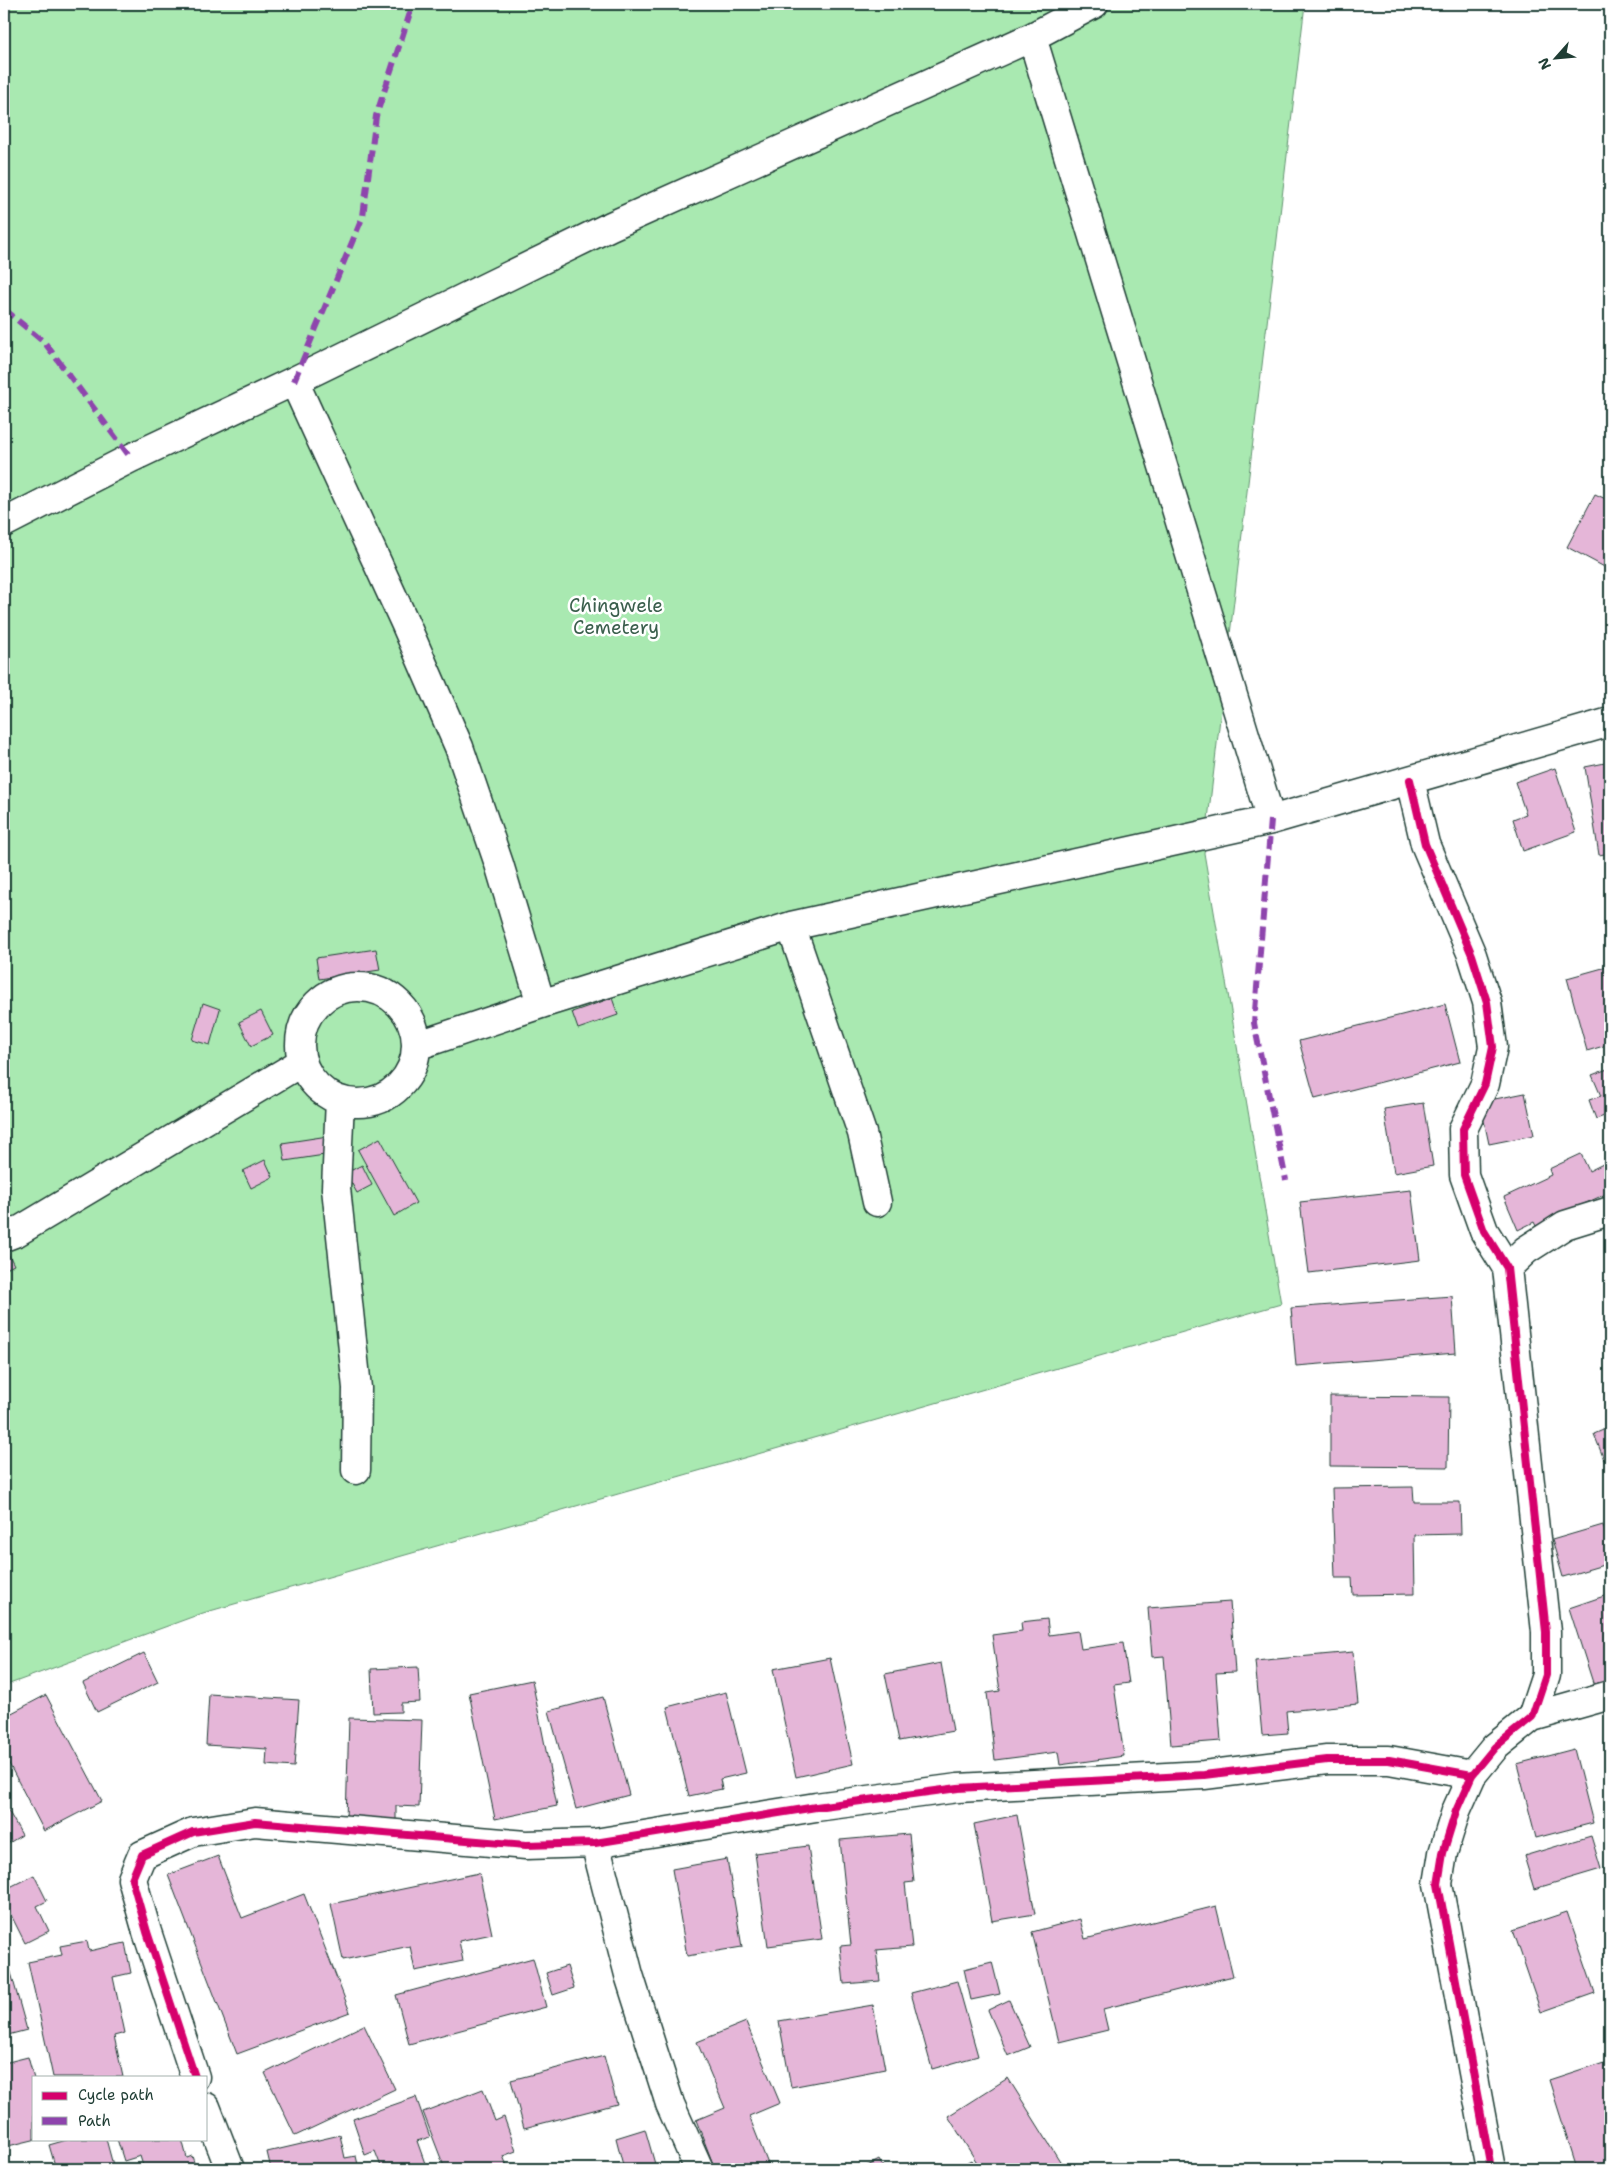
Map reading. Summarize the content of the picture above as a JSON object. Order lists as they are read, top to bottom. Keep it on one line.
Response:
{"parks":["Chingwele Cemetery"],"legend":["Cycle path","Path"],"north":"bottom left"}
